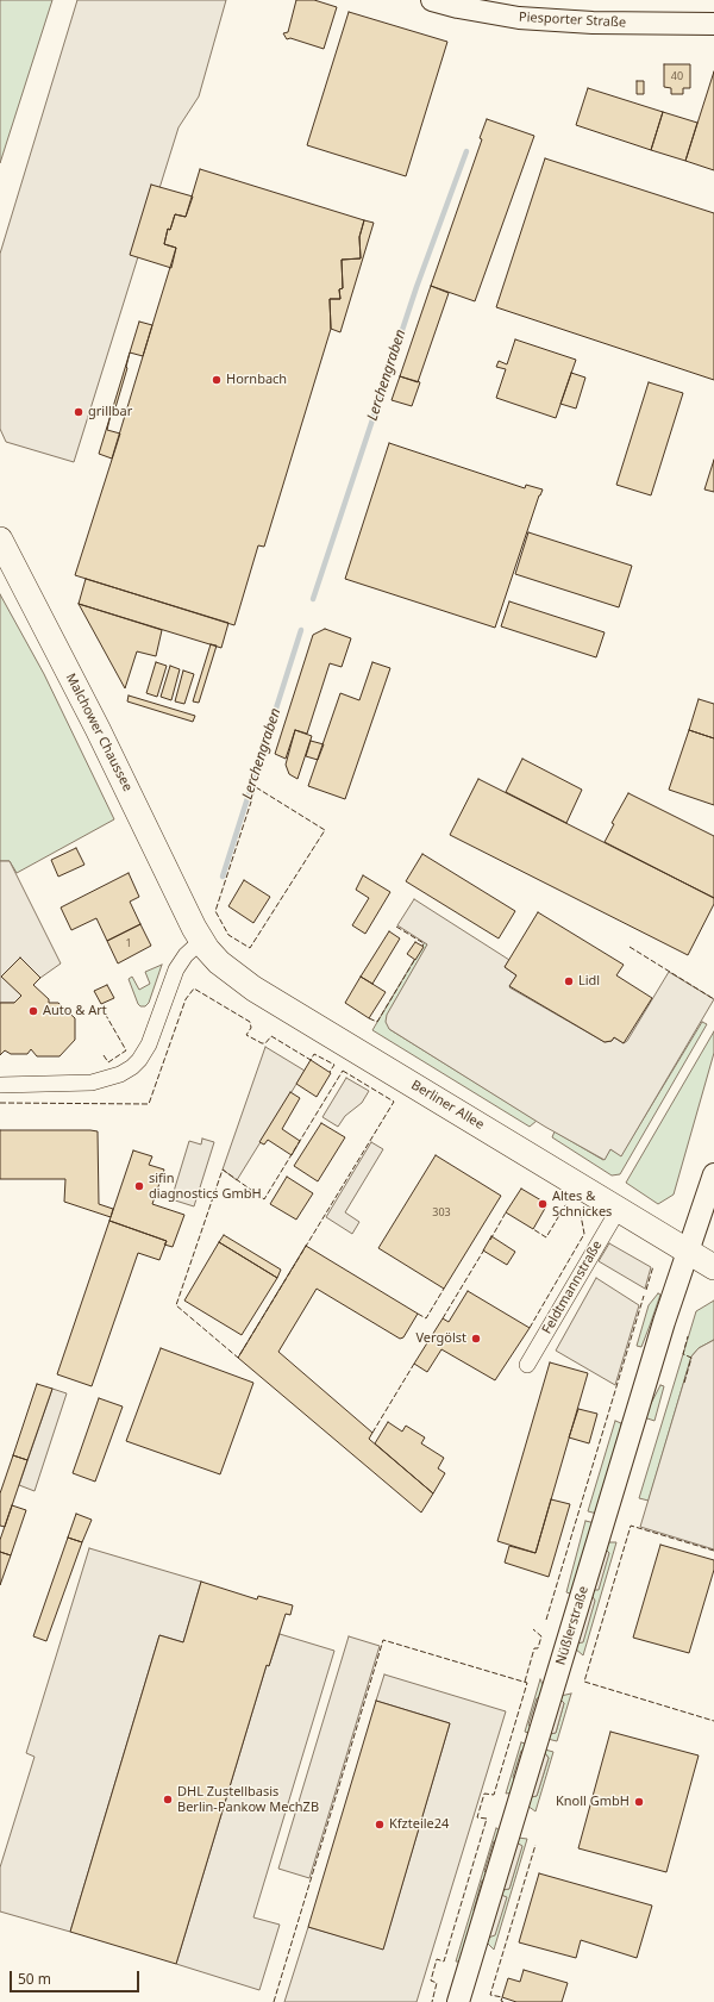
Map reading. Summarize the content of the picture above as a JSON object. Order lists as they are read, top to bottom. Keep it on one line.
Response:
{"streets":{"main road":["Malchower Chaussee","Berliner Allee"],"street":["Piesporter Straße","Feldtmannstraße","Nüßlerstraße"]},"crossings":[["Malchower Chaussee","Berliner Allee"],["Berliner Allee","Feldtmannstraße"],["Berliner Allee","Nüßlerstraße"]],"water":["Lerchengraben"],"places":["Hornbach","grillbar","Lidl","Auto & Art","sifin diagnostics GmbH","Altes & Schnickes","Vergölst","DHL Zustellbasis Berlin-Pankow MechZB","Knoll GmbH","Kfzteile24"],"house_numbers":["40","1","303"],"scale_bar":"50 m"}
